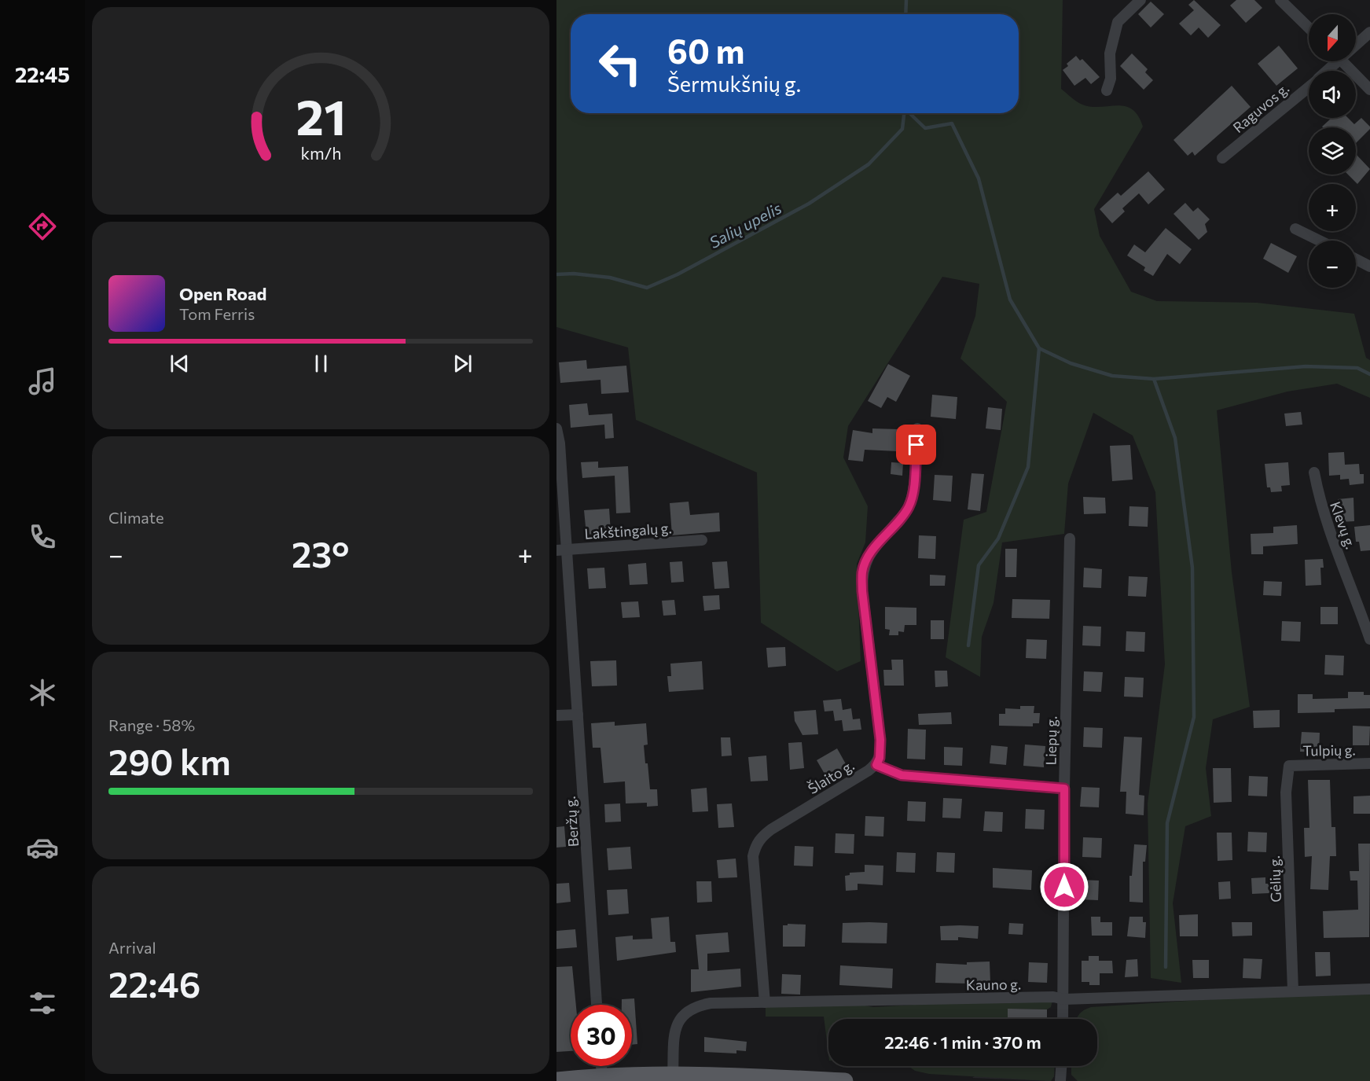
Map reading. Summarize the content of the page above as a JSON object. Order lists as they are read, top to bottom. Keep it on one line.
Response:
{"streets":{"street":["Raguvos g.","Klevų g.","Lakštingalų g.","Liepų g.","Tulpių g.","Šlaito g.","Beržų g.","Gėlių g.","Kauno g."]},"crossings":[["Lakštingalų g.","Beržų g."],["Liepų g.","Kauno g."],["Tulpių g.","Gėlių g."],["Šlaito g.","Kauno g."],["Gėlių g.","Kauno g."]],"water":["Salių upelis"],"north":"bottom","page":{"tabs":"22:45","map_buttons":["+","−"],"turn":["60 m","Šermukšnių g."],"song":["Open Road","Tom Ferris"],"tile":["Climate",["Range · 58%","290 km"],["Arrival","22:46"]],"heat":["−","23°","+"],"limit":"30","trip":"22:46 · 1 min · 370 m","gauge":["21","km/h"]}}
